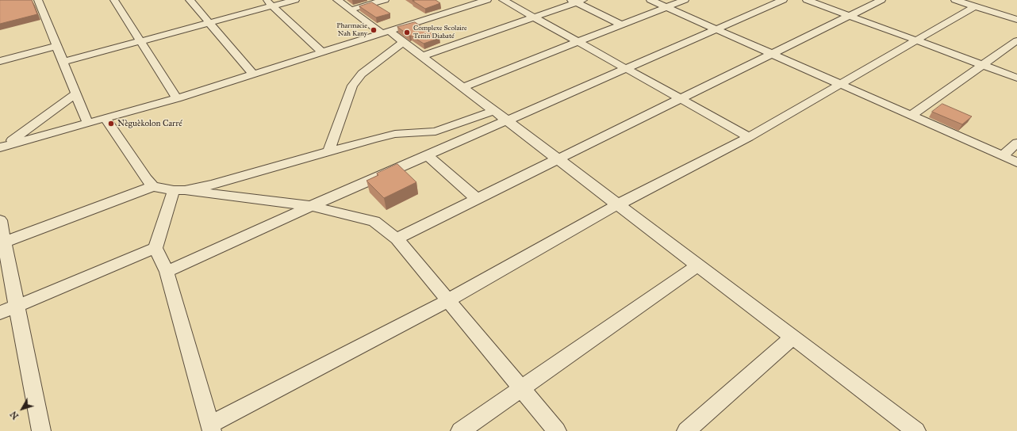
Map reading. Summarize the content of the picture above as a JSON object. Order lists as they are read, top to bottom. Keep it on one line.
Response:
{"places":["Pharmacie Nah Kany","Complexe Scolaire Tenin Diabaté","Nèguèkolon Carré"],"north":"bottom left"}
